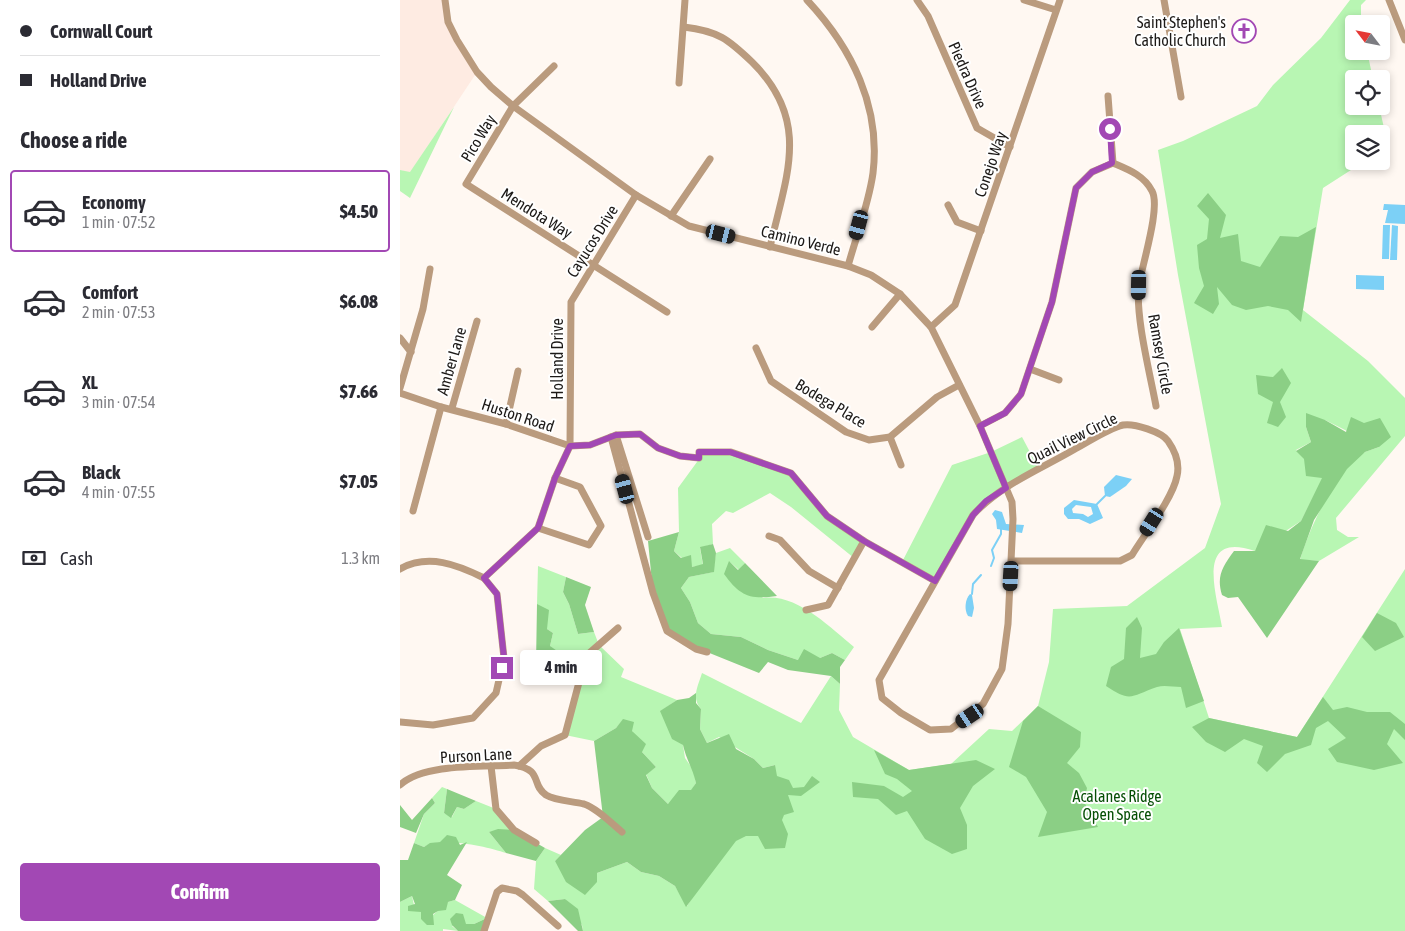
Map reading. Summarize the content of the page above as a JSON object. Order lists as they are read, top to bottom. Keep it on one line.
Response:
{"streets":{"street":["Piedra Drive","Pico Way","Conejo Way","Mendota Way","Camino Verde","Cayucos Drive","Ramsey Circle","Holland Drive","Amber Lane","Bodega Place","Huston Road","Quail View Circle","Purson Lane"]},"crossings":[["Piedra Drive","Conejo Way"],["Pico Way","Mendota Way"],["Pico Way","Camino Verde"],["Conejo Way","Camino Verde"],["Mendota Way","Cayucos Drive"],["Camino Verde","Cayucos Drive"],["Camino Verde","Huston Road"],["Camino Verde","Quail View Circle"],["Cayucos Drive","Holland Drive"],["Holland Drive","Huston Road"],["Amber Lane","Huston Road"],["Huston Road","Quail View Circle"]],"parks":["Acalanes Ridge Open Space"],"places":{"church":["Saint Stephen's Catholic Church"]},"north":"top left","page":{"banner":["Cornwall Court","Holland Drive"],"heading":"Choose a ride","list":[{"name":"Economy","note":"1 min · 07:52","value":"$4.50"},{"name":"Comfort","note":"2 min · 07:53","value":"$6.08"},{"name":"XL","note":"3 min · 07:54","value":"$7.66"},{"name":"Black","note":"4 min · 07:55","value":"$7.05"}],"pay":["Cash","1.3 km"],"bubble":"4 min","buttons":"Confirm"}}
